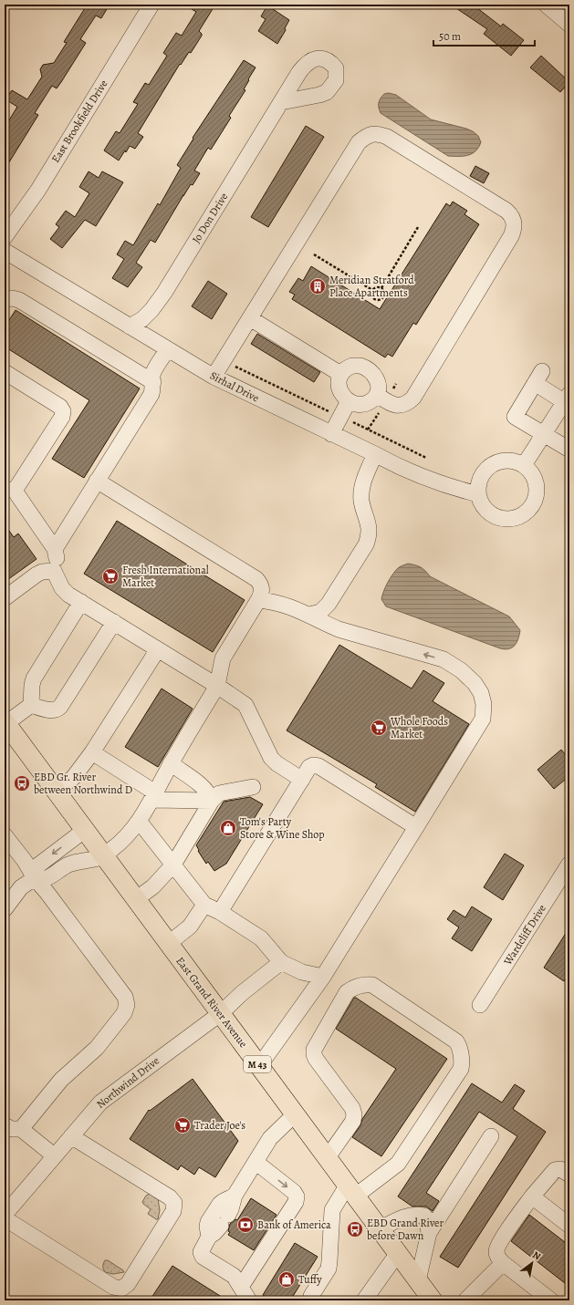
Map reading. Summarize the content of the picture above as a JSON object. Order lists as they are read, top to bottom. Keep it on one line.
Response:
{"streets":{"main road":["East Grand River Avenue","M 43"],"street":["East Brookfield Drive","Jo Don Drive","Sirhal Drive","Wardcliff Drive","Northwind Drive"]},"crossings":[["Jo Don Drive","Sirhal Drive"],["East Grand River Avenue","Northwind Drive"]],"places":{"building":["Meridian Stratford Place Apartments"],"supermarket":["Fresh International Market","Whole Foods Market","Trader Joe's"],"bus stop":["EBD Gr. River between Northwind D","EBD Grand River before Dawn"],"shop":["Tom's Party Store & Wine Shop","Tuffy"],"bank":["Bank of America"]},"scale_bar":"50 m","north":"top right"}
